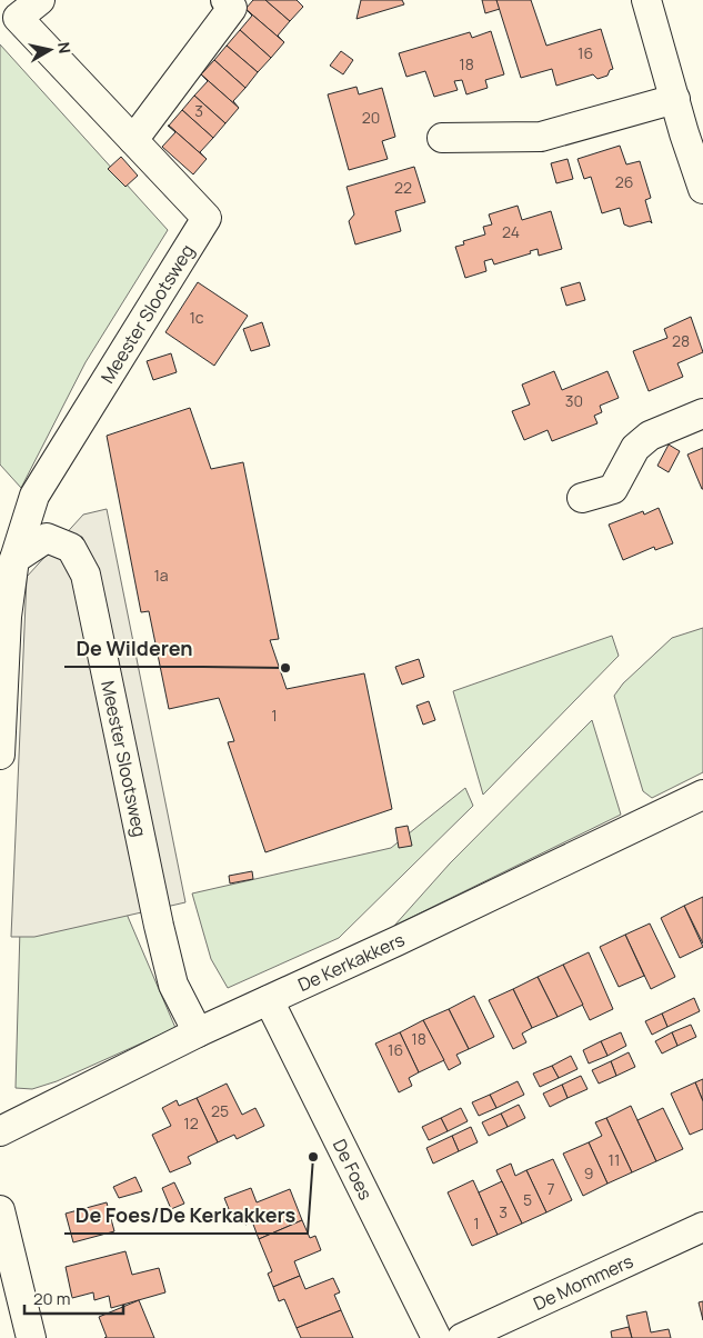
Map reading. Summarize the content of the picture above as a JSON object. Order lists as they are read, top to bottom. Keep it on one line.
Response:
{"streets":{"street":["Meester Slootsweg","De Kerkakkers","De Foes","De Mommers"]},"crossings":[["Meester Slootsweg","De Kerkakkers"],["De Kerkakkers","De Foes"]],"places":["De Wilderen","De Foes/De Kerkakkers"],"house_numbers":["16","18","3","20","26","22","24","1c","28","30","1a","1","18","16","25","12","11","9","7","5","3","1"],"scale_bar":"20 m","north":"right"}
